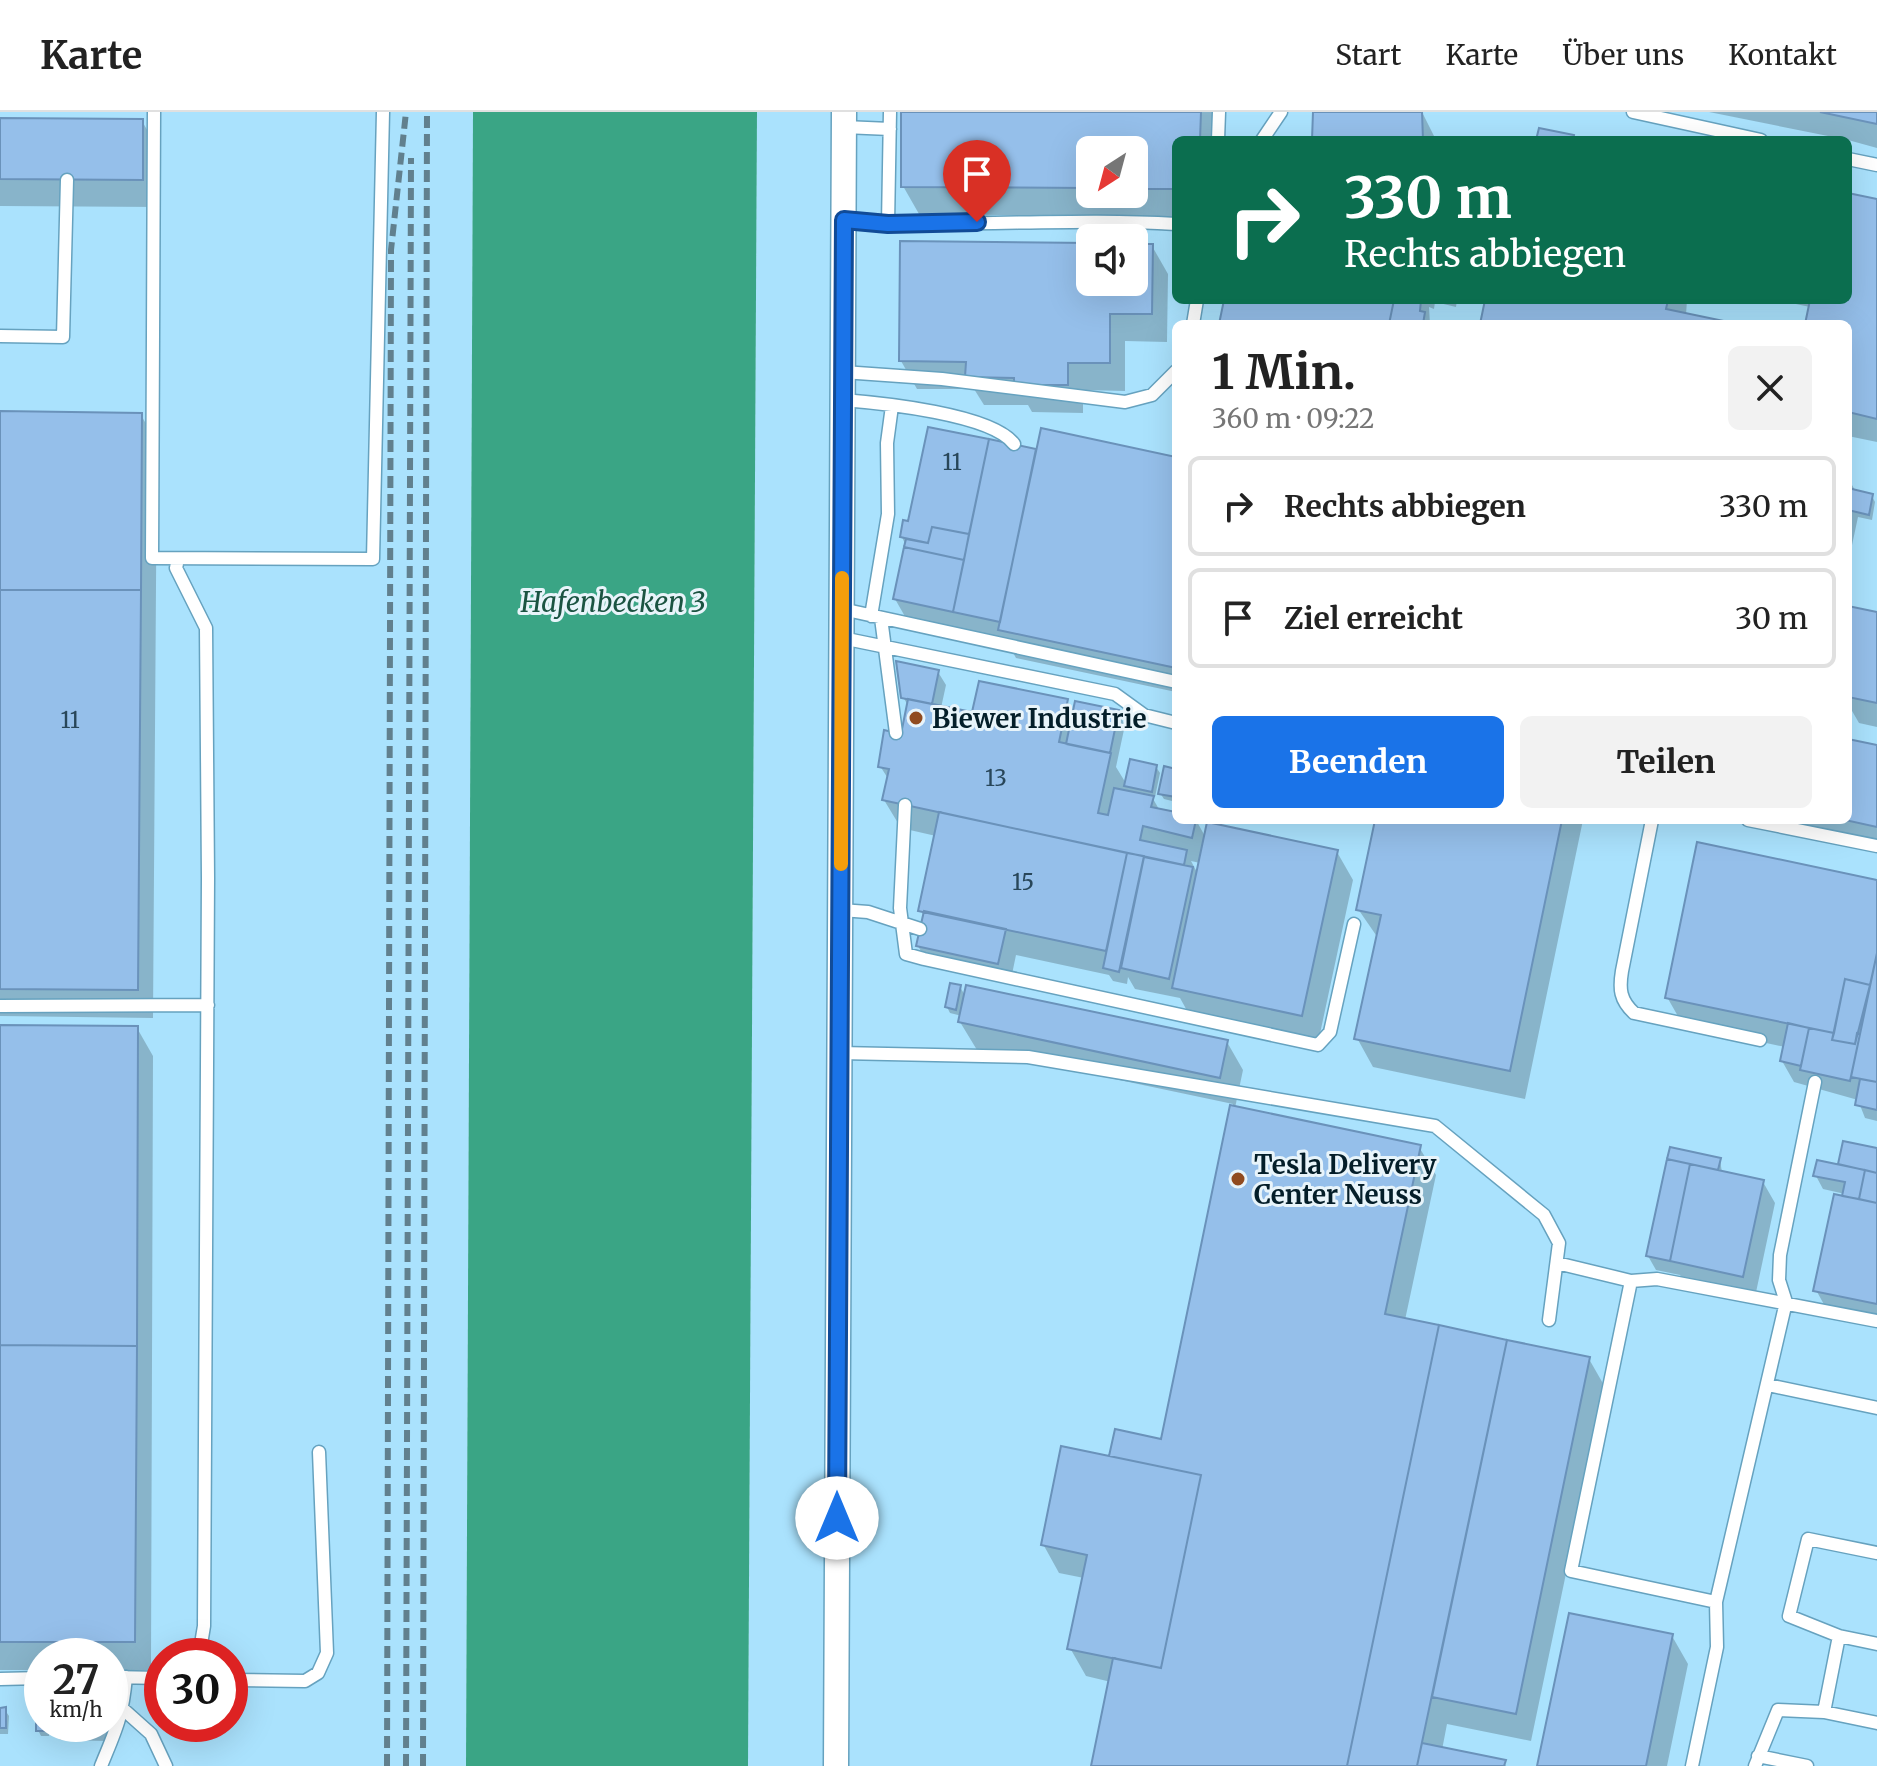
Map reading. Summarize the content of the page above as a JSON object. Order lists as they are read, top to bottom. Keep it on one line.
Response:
{"water":["Hafenbecken 3"],"places":["Biewer Industrie","Tesla Delivery Center Neuss"],"house_numbers":["11","11","13","15"],"north":"bottom left","page":{"header":"Karte","nav":["Start","Karte","Über uns","Kontakt"],"turn":["330 m","Rechts abbiegen"],"heading":["1 Min.","360 m · 09:22"],"list":[{"name":"Rechts abbiegen","value":"330 m"},{"name":"Ziel erreicht","value":"30 m"}],"buttons":["Beenden","Teilen"],"speed":"27 km/h","limit":"30"}}
